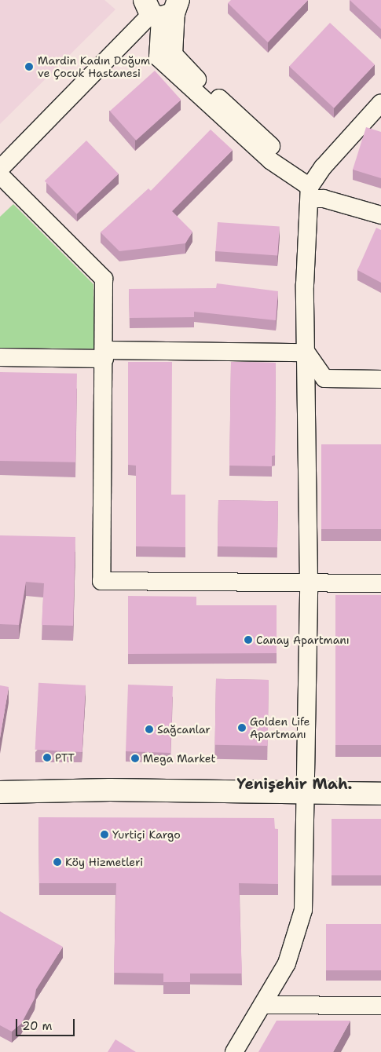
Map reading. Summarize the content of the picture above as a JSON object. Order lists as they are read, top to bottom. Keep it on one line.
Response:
{"districts":["Yenişehir Mah."],"places":["Mardin Kadın Doğum ve Çocuk Hastanesi","Canay Apartmanı","Golden Life Apartmanı","Sağcanlar","PTT","Mega Market","Yurtiçi Kargo","Köy Hizmetleri"],"scale_bar":"20 m"}
